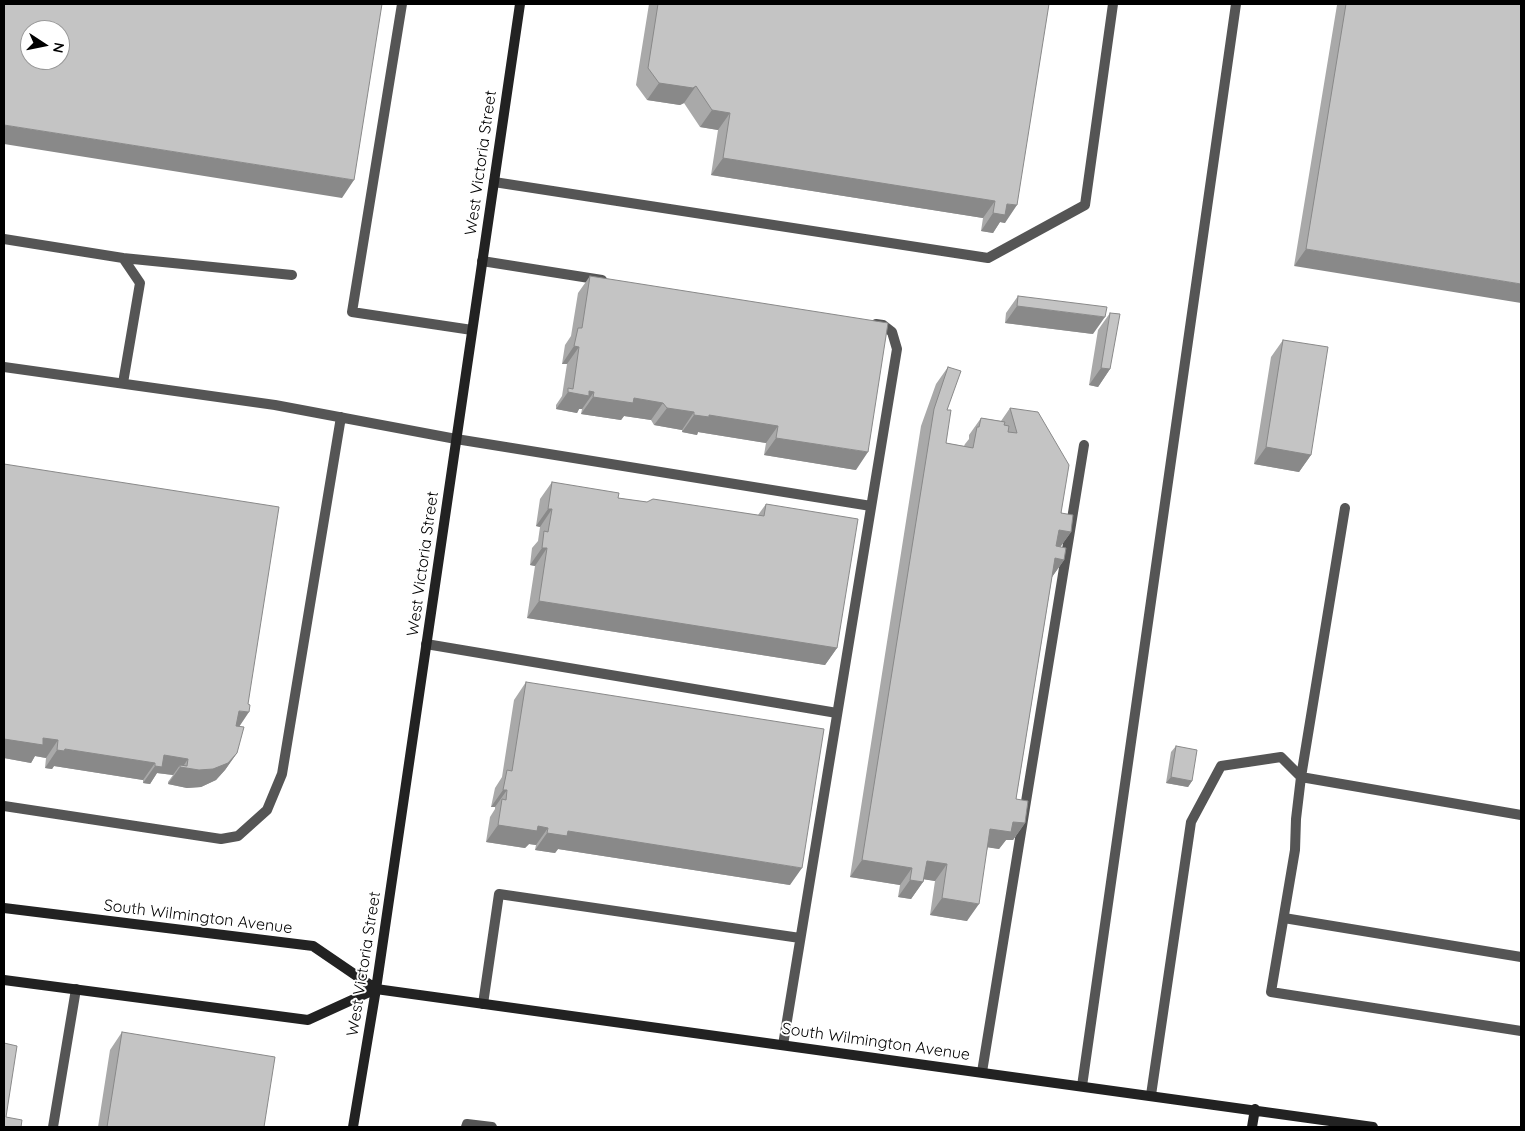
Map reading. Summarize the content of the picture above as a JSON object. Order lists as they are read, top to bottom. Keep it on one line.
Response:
{"streets":{"main road":["West Victoria Street","South Wilmington Avenue"]},"crossings":[["West Victoria Street","South Wilmington Avenue"]],"north":"right"}
